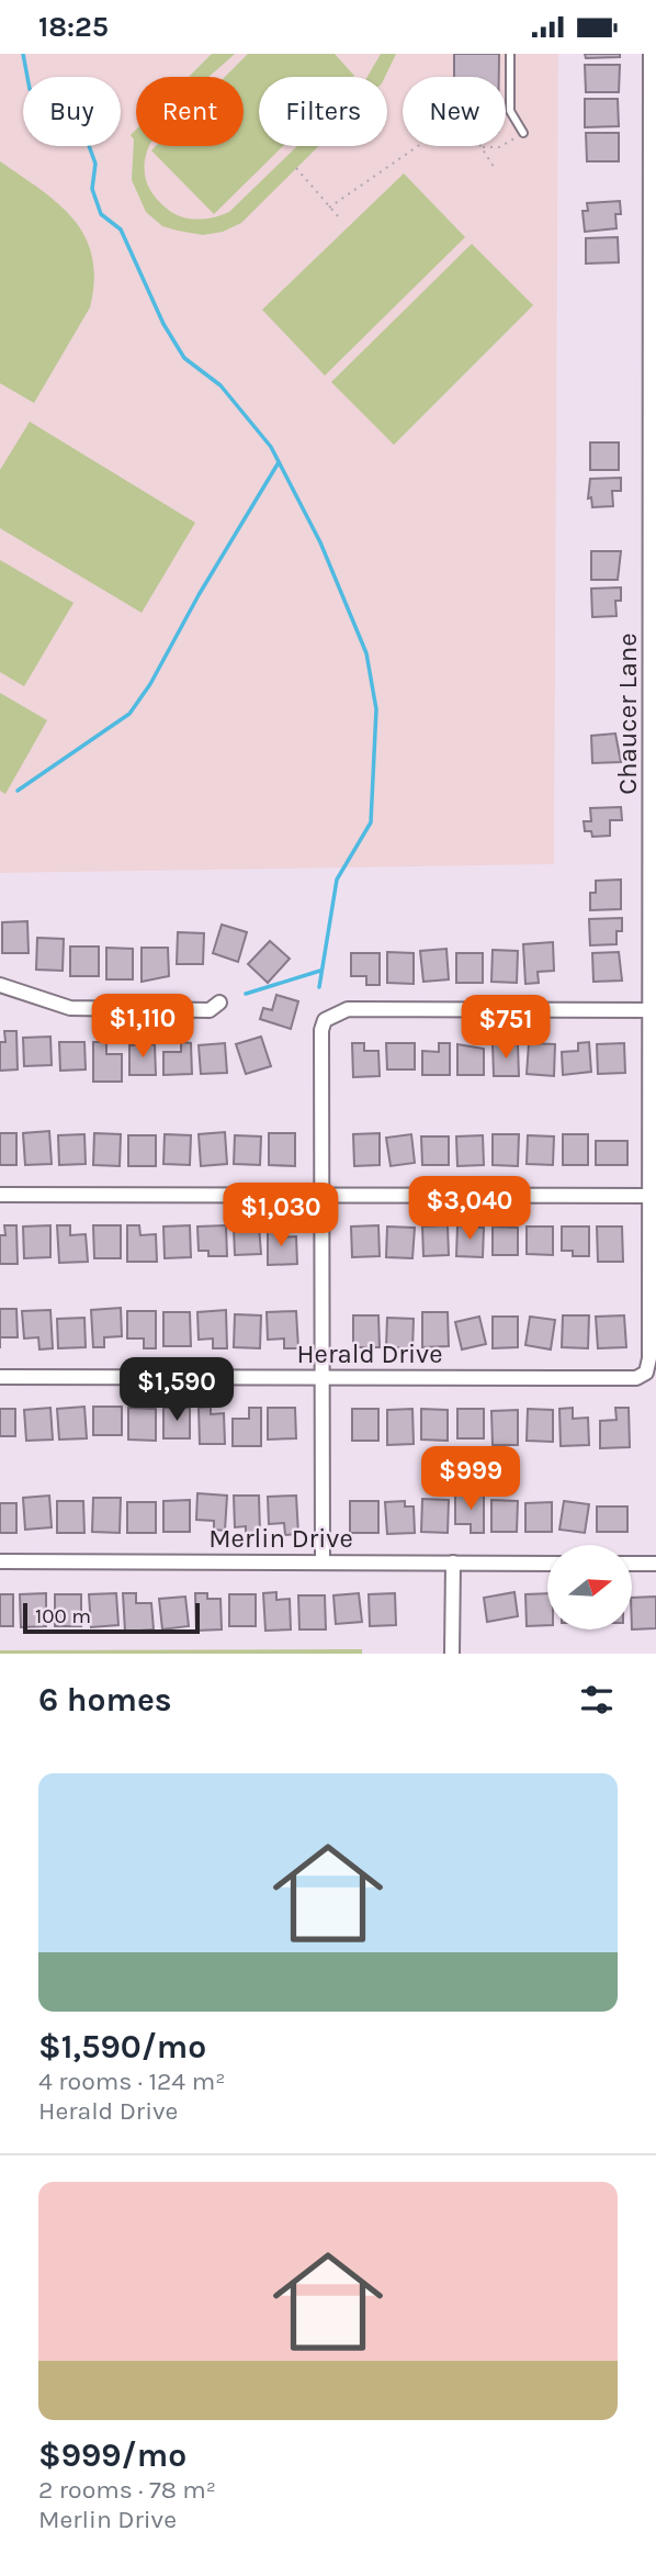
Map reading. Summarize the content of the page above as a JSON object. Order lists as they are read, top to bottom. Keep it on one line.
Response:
{"streets":{"street":["Chaucer Lane","Herald Drive","Merlin Drive"]},"crossings":[["Chaucer Lane","Herald Drive"]],"scale_bar":"100 m","north":"right","page":{"status":"18:25","chip":["Buy","Rent","Filters","New"],"price":["$1,110","$751","$3,040","$1,030","$1,590","$999"],"scale":"100 m","heading":"6 homes","list":[{"name":"$1,590/mo","note":"4 rooms · 124 m² · Herald Drive"},{"name":"$999/mo","note":"2 rooms · 78 m² · Merlin Drive"}]}}
